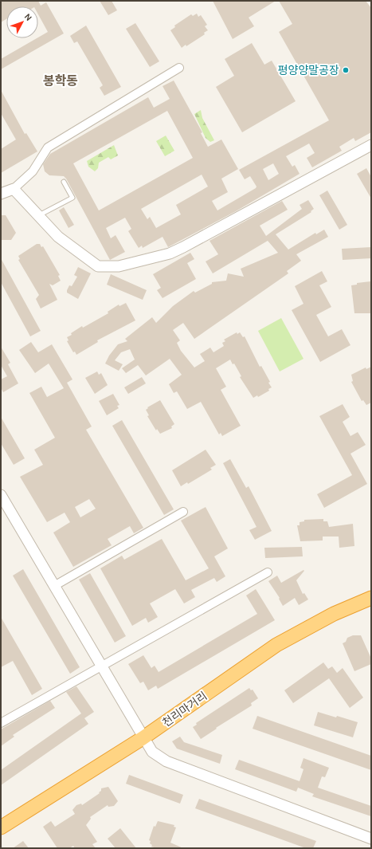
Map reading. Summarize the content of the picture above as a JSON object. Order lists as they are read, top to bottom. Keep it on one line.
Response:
{"streets":{"highway":["천리마거리"]},"districts":["봉학동"],"places":["평양양말공장"],"north":"top right"}
